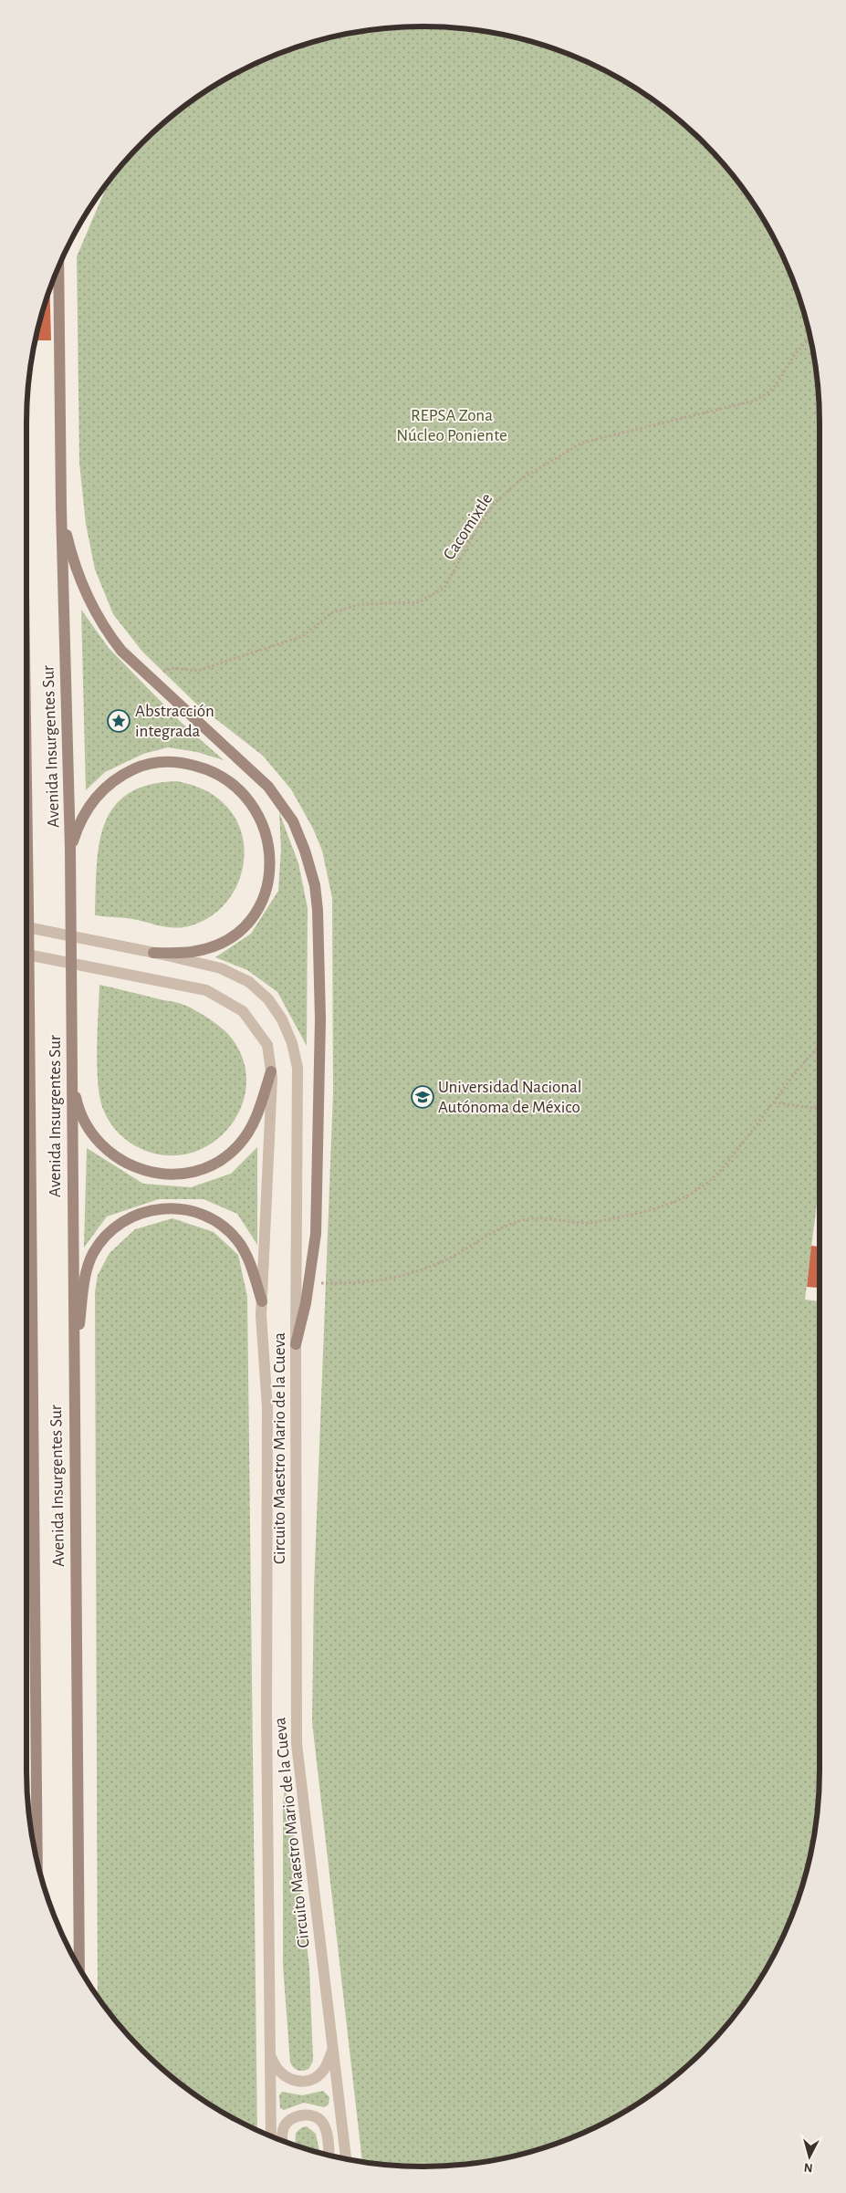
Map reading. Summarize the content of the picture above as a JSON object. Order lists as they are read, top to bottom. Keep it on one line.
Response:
{"streets":{"main road":["Avenida Insurgentes Sur"],"street":["Circuito Maestro Mario de la Cueva"],"path":["Cacomixtle"]},"parks":["REPSA Zona Núcleo Poniente"],"places":{"place":["Abstracción integrada"],"school or university":["Universidad Nacional Autónoma de México"]},"north":"bottom"}
